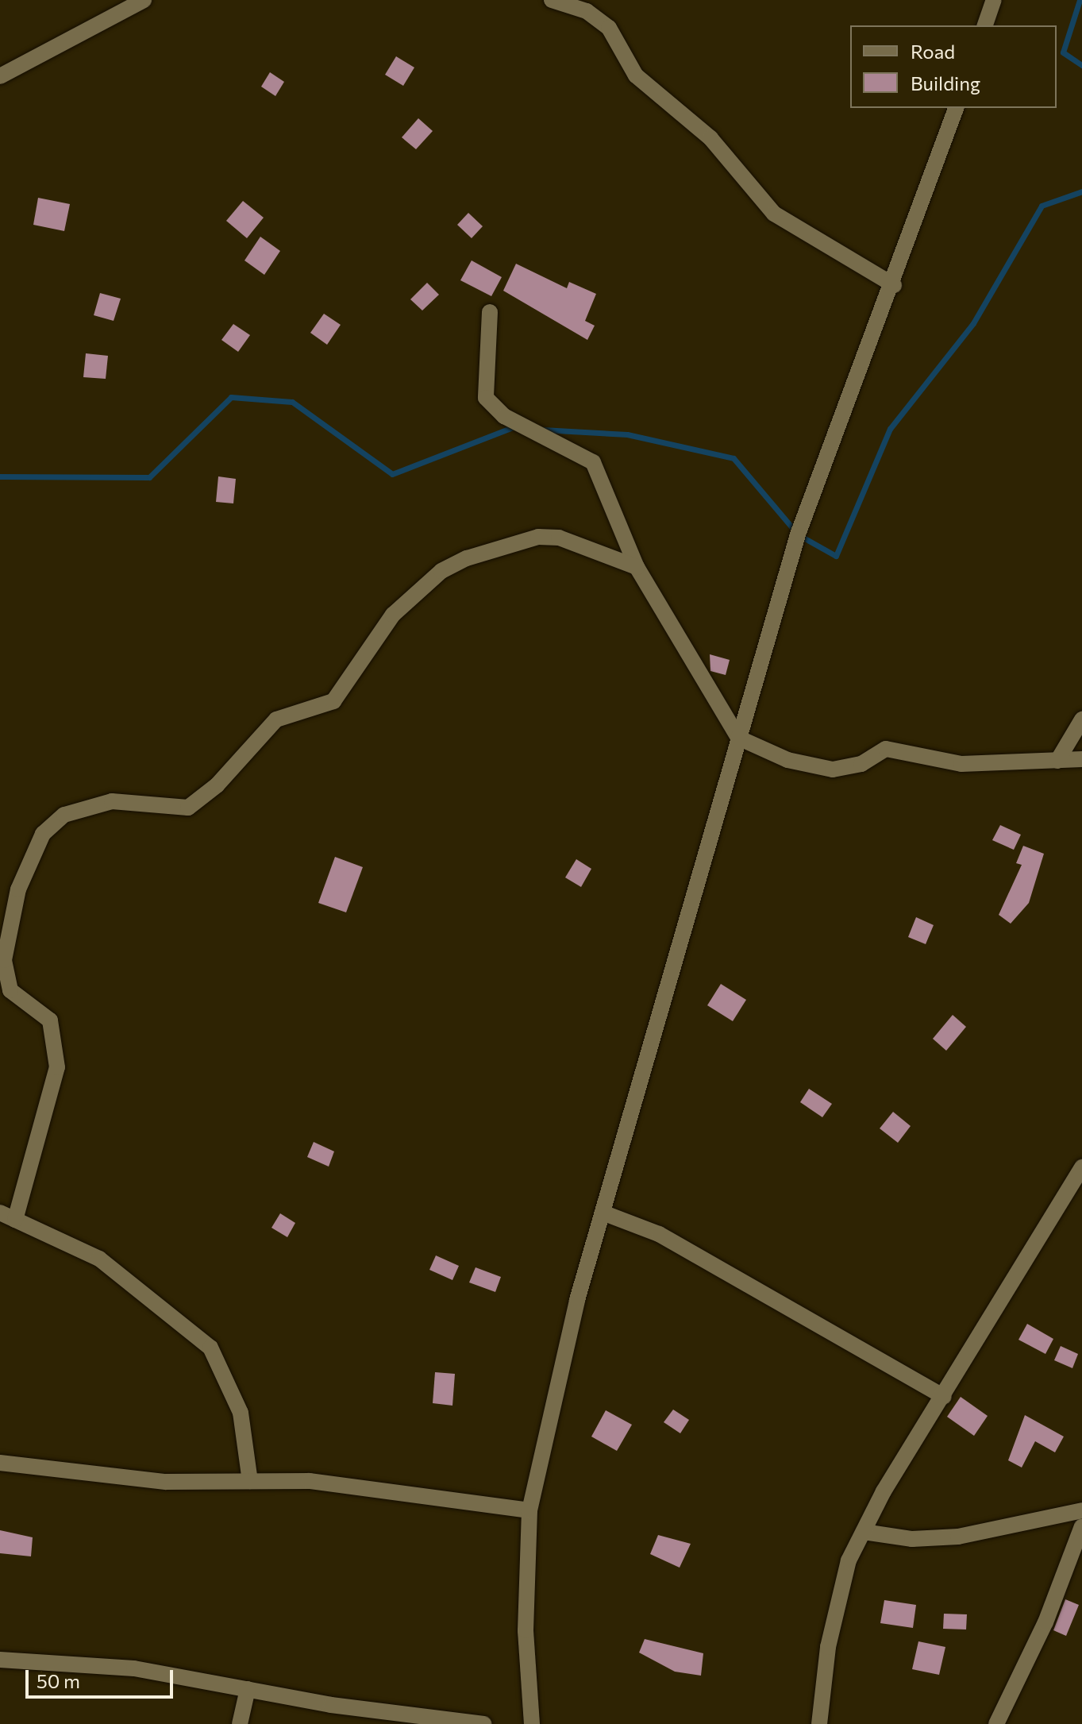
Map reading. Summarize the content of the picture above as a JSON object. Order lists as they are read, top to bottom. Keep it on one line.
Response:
{"legend":["Road","Building"],"scale_bar":"50 m"}
